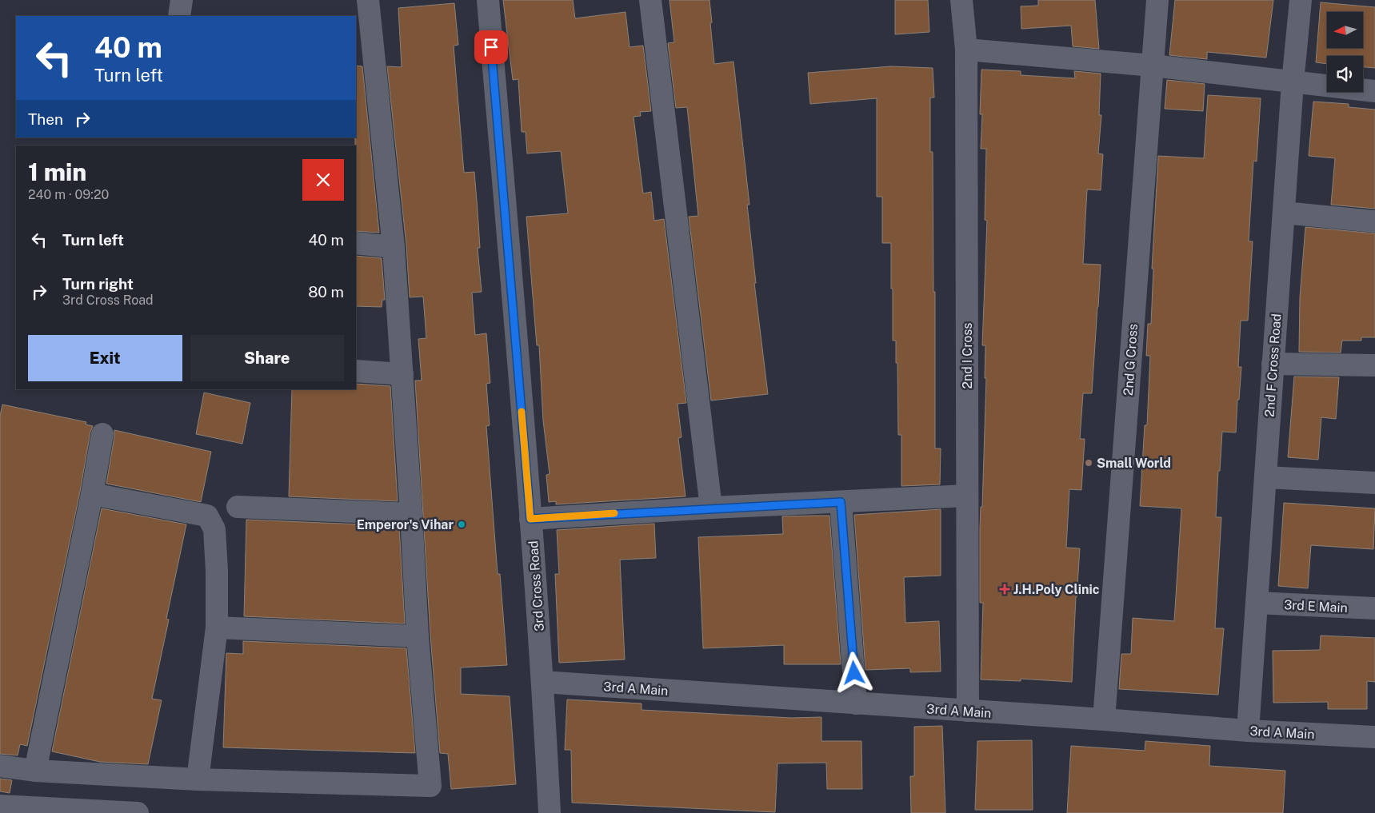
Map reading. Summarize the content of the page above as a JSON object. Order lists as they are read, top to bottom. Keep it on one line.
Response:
{"streets":{"street":["2nd I Cross","2nd G Cross","2nd F Cross Road","3rd Cross Road","3rd E Main","3rd A Main"]},"crossings":[["2nd I Cross","3rd A Main"],["2nd G Cross","3rd A Main"],["2nd F Cross Road","3rd E Main"],["2nd F Cross Road","3rd A Main"],["3rd Cross Road","3rd A Main"]],"places":{"other":["Small World","Emperor's Vihar"],"health":["J.H.Poly Clinic"]},"north":"left","page":{"turn":["40 m","Turn left"],"then":"Then","heading":["1 min","240 m · 09:20"],"list":[{"name":"Turn left","value":"40 m"},{"name":"Turn right","note":"3rd Cross Road","value":"80 m"}],"buttons":["Exit","Share"]}}
